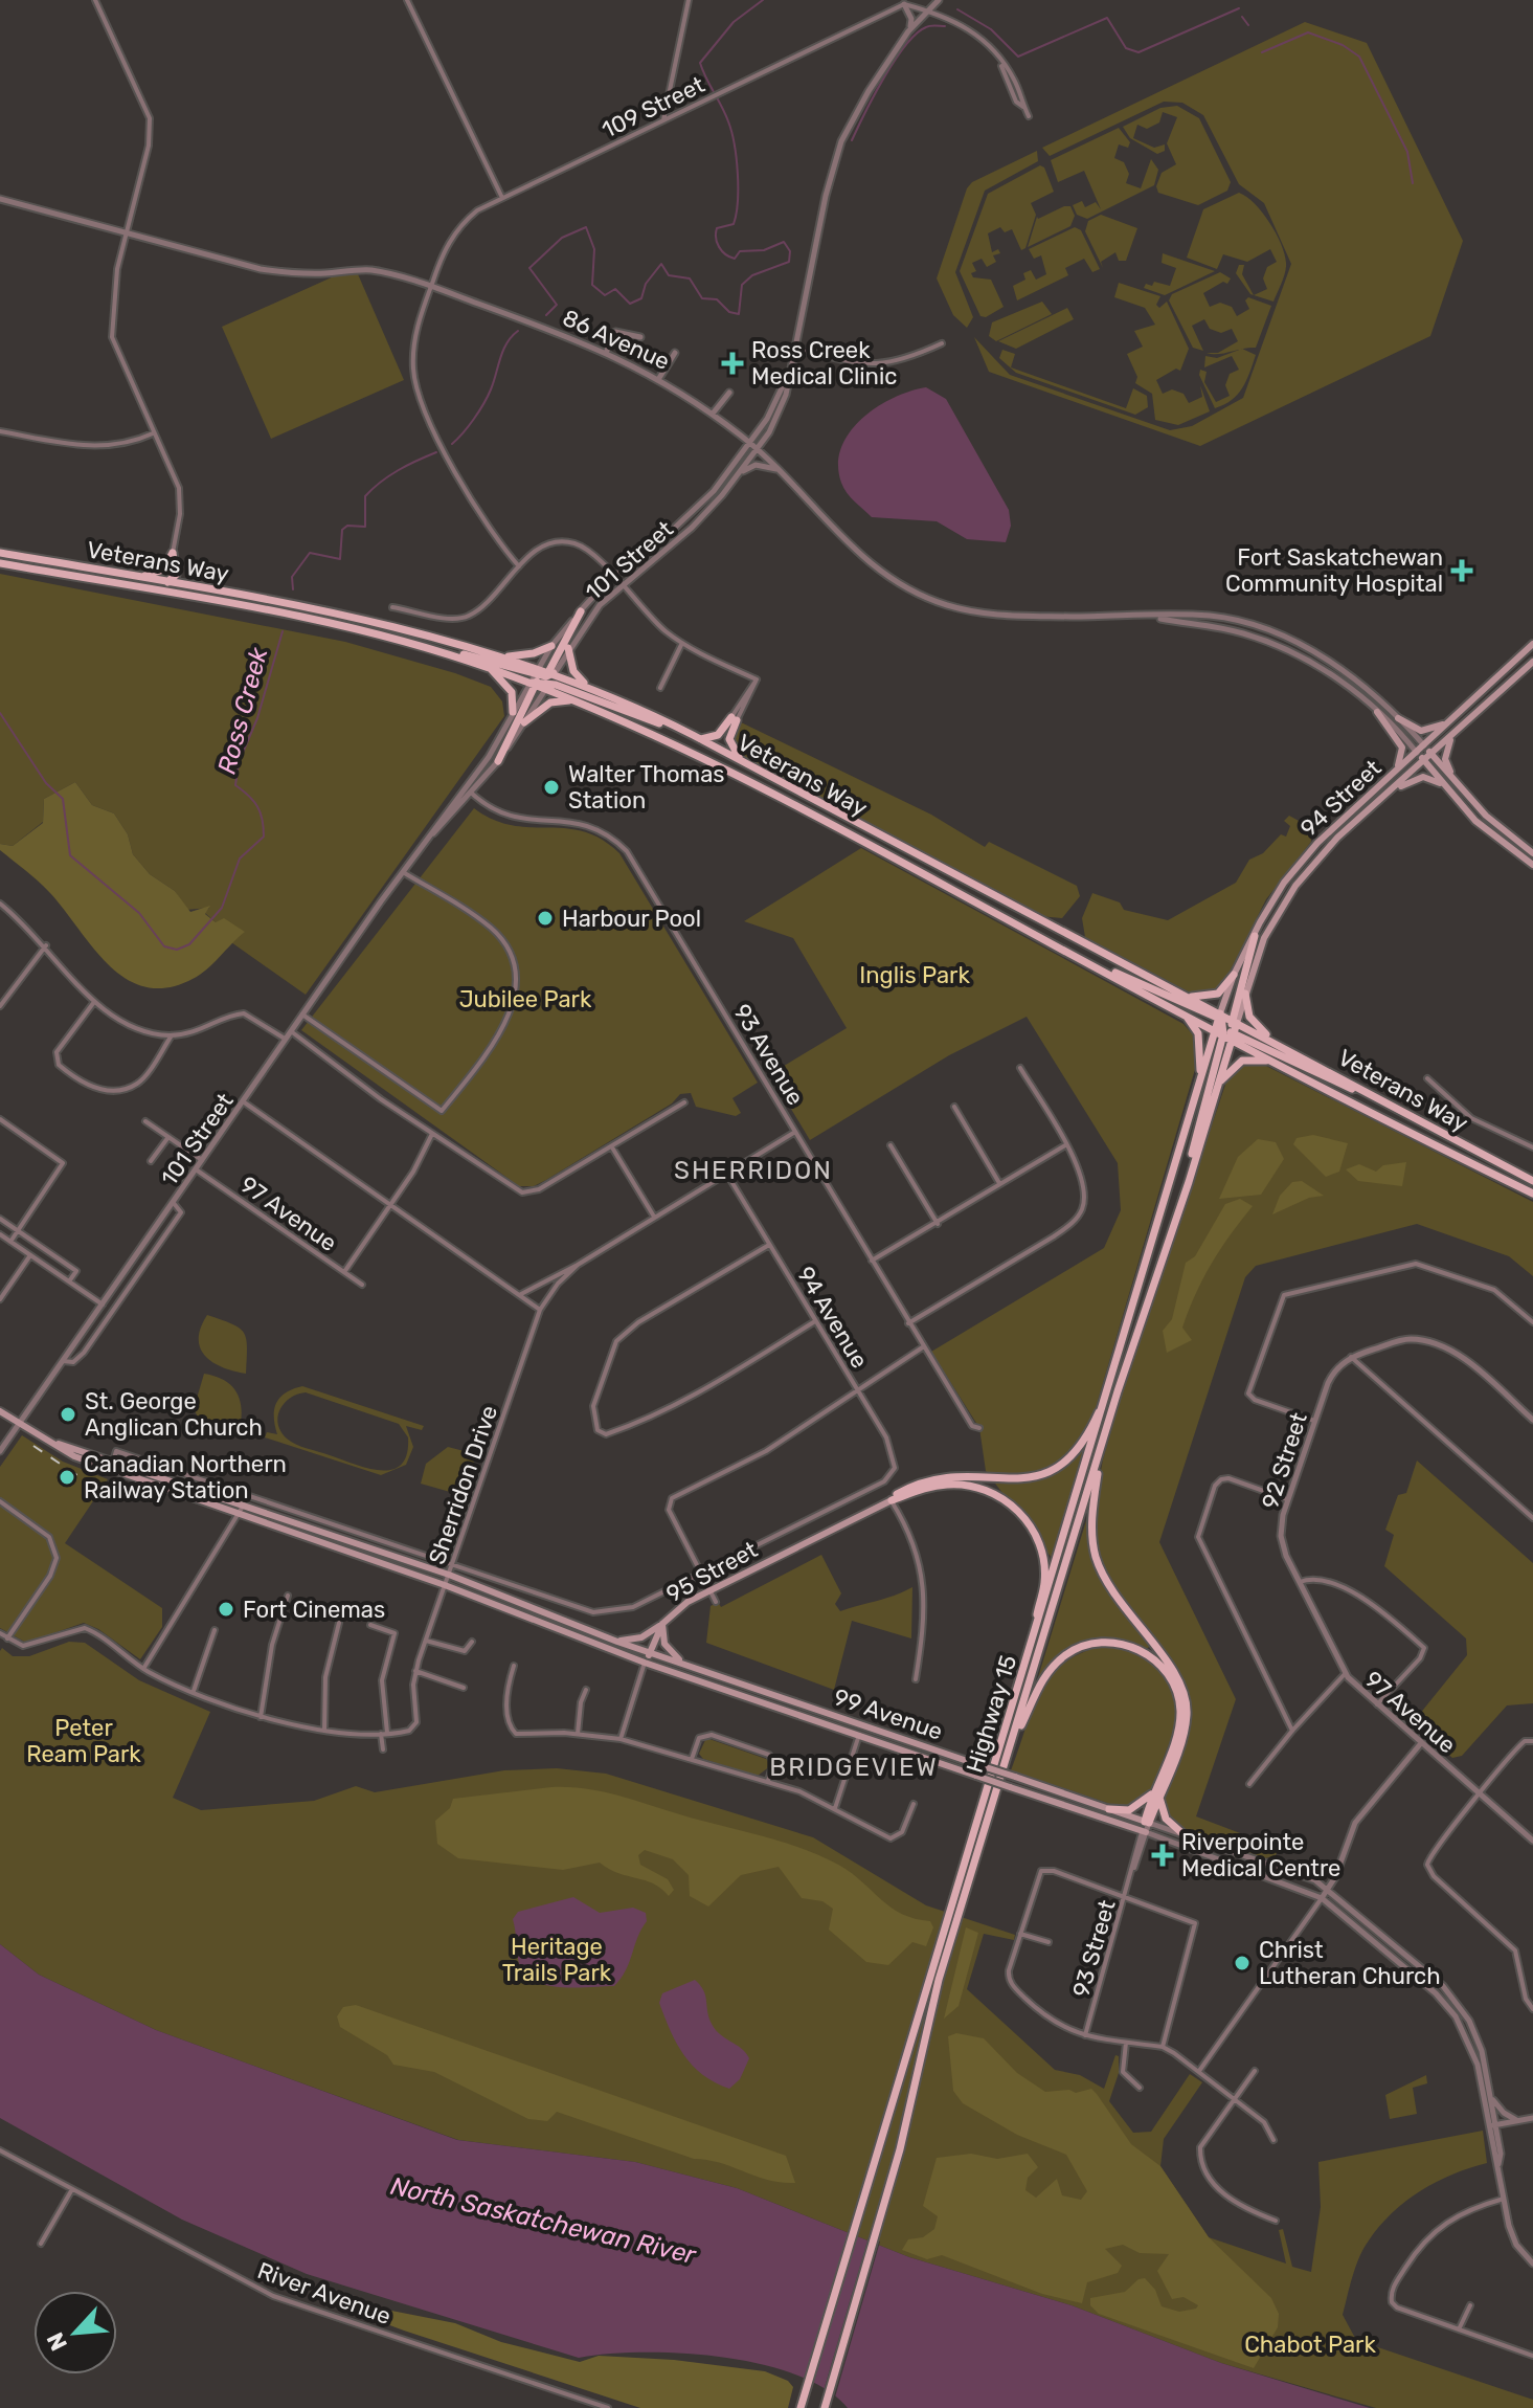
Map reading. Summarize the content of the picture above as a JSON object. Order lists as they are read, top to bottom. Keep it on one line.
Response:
{"streets":{"main road":["86 Avenue","Veterans Way","94 Street","95 Street","99 Avenue","Highway 15"],"street":["109 Street","101 Street","93 Avenue","97 Avenue","94 Avenue","92 Street","Sherridon Drive","93 Street","River Avenue"]},"crossings":[["109 Street","86 Avenue"],["86 Avenue","101 Street"],["86 Avenue","94 Street"],["101 Street","Veterans Way"],["101 Street","93 Avenue"],["101 Street","97 Avenue"],["101 Street","99 Avenue"],["Veterans Way","94 Street"],["Veterans Way","Highway 15"],["93 Avenue","Sherridon Drive"],["97 Avenue","92 Street"],["94 Avenue","Sherridon Drive"],["94 Avenue","95 Street"],["Sherridon Drive","99 Avenue"],["95 Street","99 Avenue"],["99 Avenue","93 Street"]],"districts":["SHERRIDON","BRIDGEVIEW"],"water":["Ross Creek","North Saskatchewan River"],"parks":["Inglis Park","Jubilee Park","Peter Ream Park","Heritage Trails Park","Chabot Park"],"places":{"health":["Ross Creek Medical Clinic","Fort Saskatchewan Community Hospital","Riverpointe Medical Centre"],"other":["Walter Thomas Station","Harbour Pool","St. George Anglican Church","Canadian Northern Railway Station","Fort Cinemas","Christ Lutheran Church"]},"north":"bottom left"}
